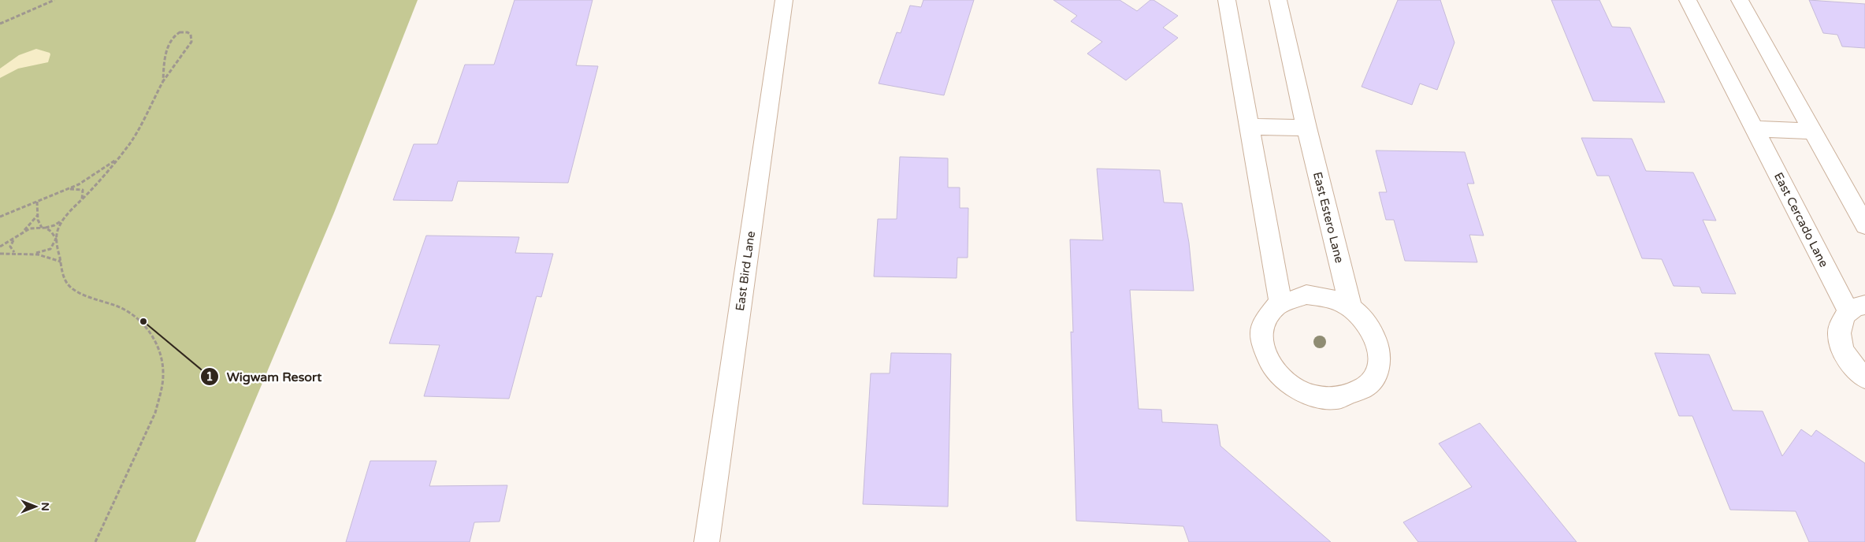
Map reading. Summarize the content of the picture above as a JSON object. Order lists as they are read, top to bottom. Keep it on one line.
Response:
{"streets":{"street":["East Estero Lane","East Cercado Lane","East Bird Lane"]},"places":["Wigwam Resort"],"north":"right"}
